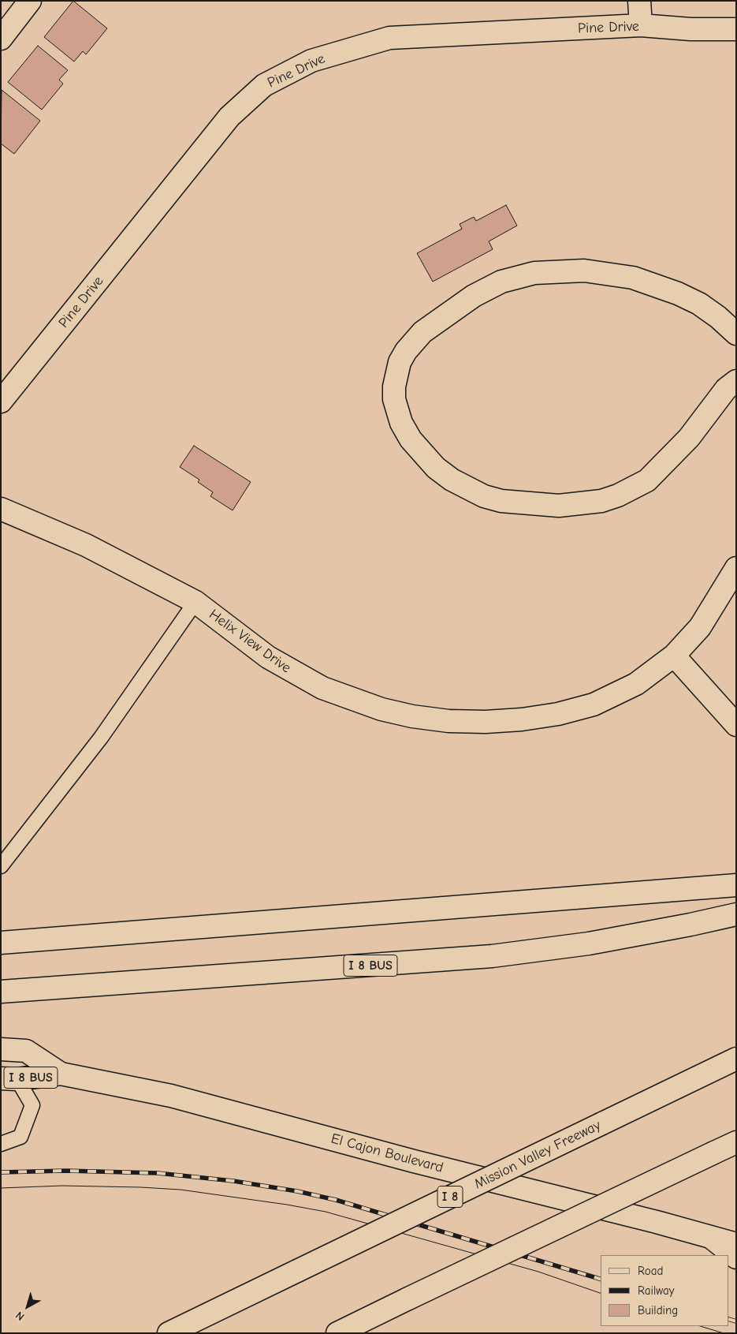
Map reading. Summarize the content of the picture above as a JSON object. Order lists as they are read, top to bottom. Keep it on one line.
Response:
{"streets":{"main road":["Pine Drive","Helix View Drive","I 8 BUS","El Cajon Boulevard","Mission Valley Freeway","I 8"]},"legend":["Road","Railway","Building"],"north":"bottom left"}
